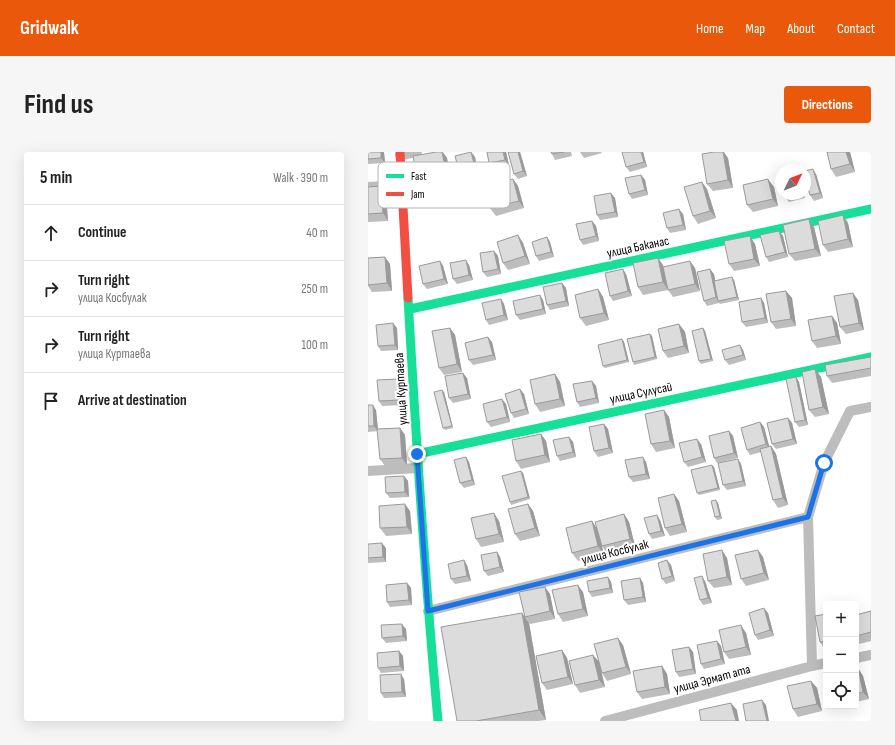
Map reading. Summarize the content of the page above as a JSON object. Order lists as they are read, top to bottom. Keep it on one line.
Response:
{"streets":{"street":["улица Баканас","улица Куртаева","улица Сулусай","улица Косбулак","улица Эрмат ата"]},"crossings":[["улица Баканас","улица Куртаева"],["улица Куртаева","улица Сулусай"],["улица Куртаева","улица Косбулак"]],"legend":["Fast","Jam"],"north":"top right","page":{"header":"Gridwalk","nav":["Home","Map","About","Contact"],"buttons":"Directions","title":"Find us","heading":["5 min","Walk · 390 m"],"list":[["Continue","40 m"],["Turn right","улица Косбулак","250 m"],["Turn right","улица Куртаева","100 m"],"Arrive at destination"],"map_buttons":["+","−"]}}
